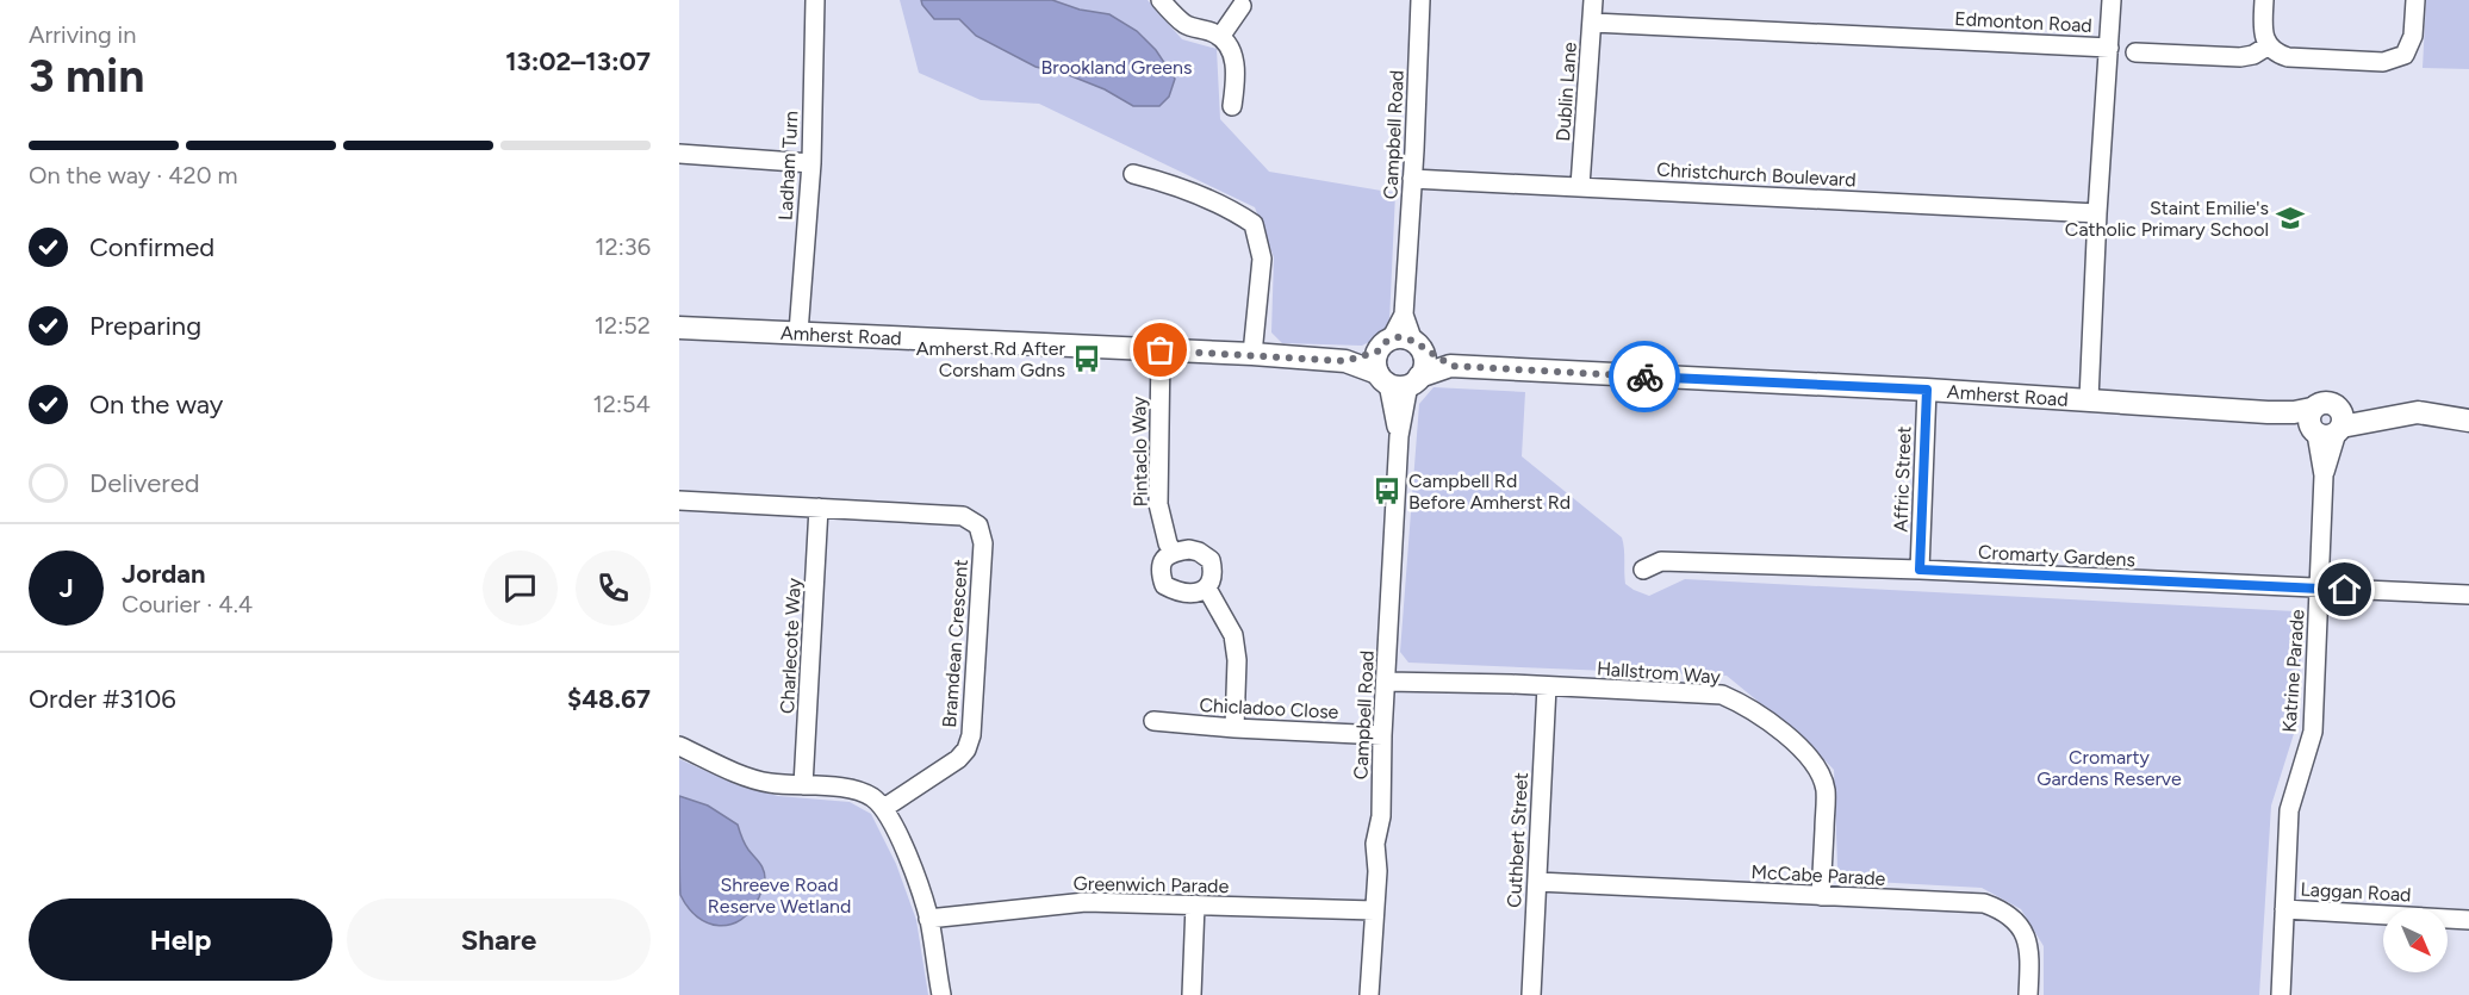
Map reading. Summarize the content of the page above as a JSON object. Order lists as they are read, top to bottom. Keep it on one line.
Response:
{"streets":{"main road":["Amherst Road"],"street":["Edmonton Road","Dublin Lane","Campbell Road","Ladham Turn","Christchurch Boulevard","Pintaclo Way","Affric Street","Cromarty Gardens","Bramdean Crescent","Charlecote Way","Katrine Parade","Hallstrom Way","Chicladoo Close","Cuthbert Street","McCabe Parade","Greenwich Parade","Laggan Road"]},"crossings":[["Edmonton Road","Dublin Lane"],["Dublin Lane","Christchurch Boulevard"],["Campbell Road","Christchurch Boulevard"],["Campbell Road","Amherst Road"],["Campbell Road","Hallstrom Way"],["Campbell Road","Chicladoo Close"],["Campbell Road","Greenwich Parade"],["Ladham Turn","Amherst Road"],["Amherst Road","Pintaclo Way"],["Amherst Road","Affric Street"],["Amherst Road","Katrine Parade"],["Affric Street","Cromarty Gardens"],["Cromarty Gardens","Katrine Parade"],["Bramdean Crescent","Charlecote Way"],["Katrine Parade","Laggan Road"],["Hallstrom Way","Cuthbert Street"],["Hallstrom Way","McCabe Parade"],["Cuthbert Street","McCabe Parade"]],"parks":["Brookland Greens","Cromarty Gardens Reserve","Shreeve Road Reserve Wetland"],"places":{"school or university":["Staint Emilie's Catholic Primary School"],"bus stop":["Amherst Rd After Corsham Gdns","Campbell Rd Before Amherst Rd"]},"north":"bottom right","page":{"heading":["3 min","Arriving in","13:02–13:07"],"panel":["Jordan","Courier · 4.4","Order #3106","$48.67"],"bar":"On the way · 420 m","list":[["Confirmed","12:36"],["Preparing","12:52"],["On the way","12:54"],"Delivered"],"round":"J","buttons":["Help","Share"]}}
